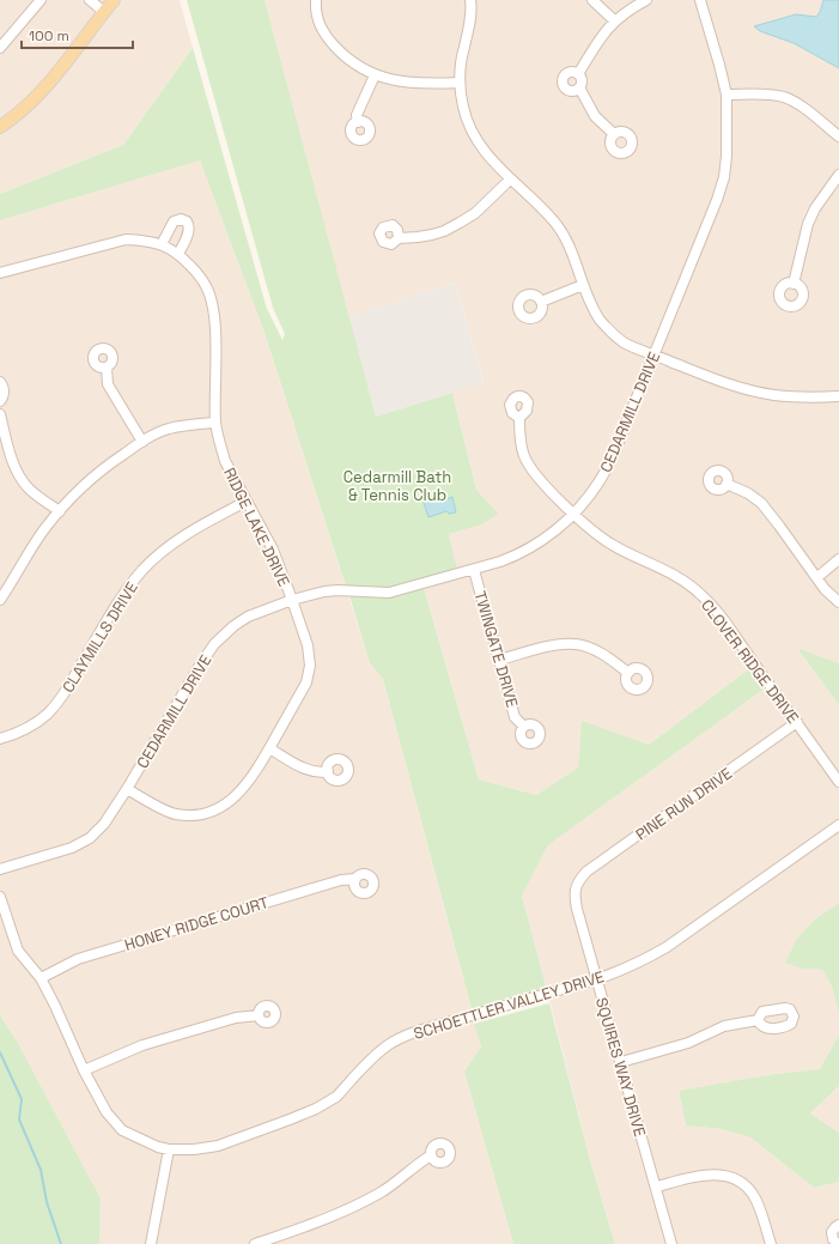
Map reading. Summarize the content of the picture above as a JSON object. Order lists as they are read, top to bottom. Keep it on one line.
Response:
{"streets":{"street":["CEDARMILL DRIVE","RIDGE LAKE DRIVE","CLAYMILLS DRIVE","TWINGATE DRIVE","CLOVER RIDGE DRIVE","PINE RUN DRIVE","HONEY RIDGE COURT","SCHOETTLER VALLEY DRIVE","SQUIRES WAY DRIVE"]},"crossings":[["CEDARMILL DRIVE","RIDGE LAKE DRIVE"],["CEDARMILL DRIVE","TWINGATE DRIVE"],["CEDARMILL DRIVE","CLOVER RIDGE DRIVE"],["RIDGE LAKE DRIVE","CLAYMILLS DRIVE"],["CLOVER RIDGE DRIVE","PINE RUN DRIVE"],["PINE RUN DRIVE","SQUIRES WAY DRIVE"],["HONEY RIDGE COURT","SCHOETTLER VALLEY DRIVE"],["SCHOETTLER VALLEY DRIVE","SQUIRES WAY DRIVE"]],"parks":["Cedarmill Bath & Tennis Club"],"scale_bar":"100 m"}
